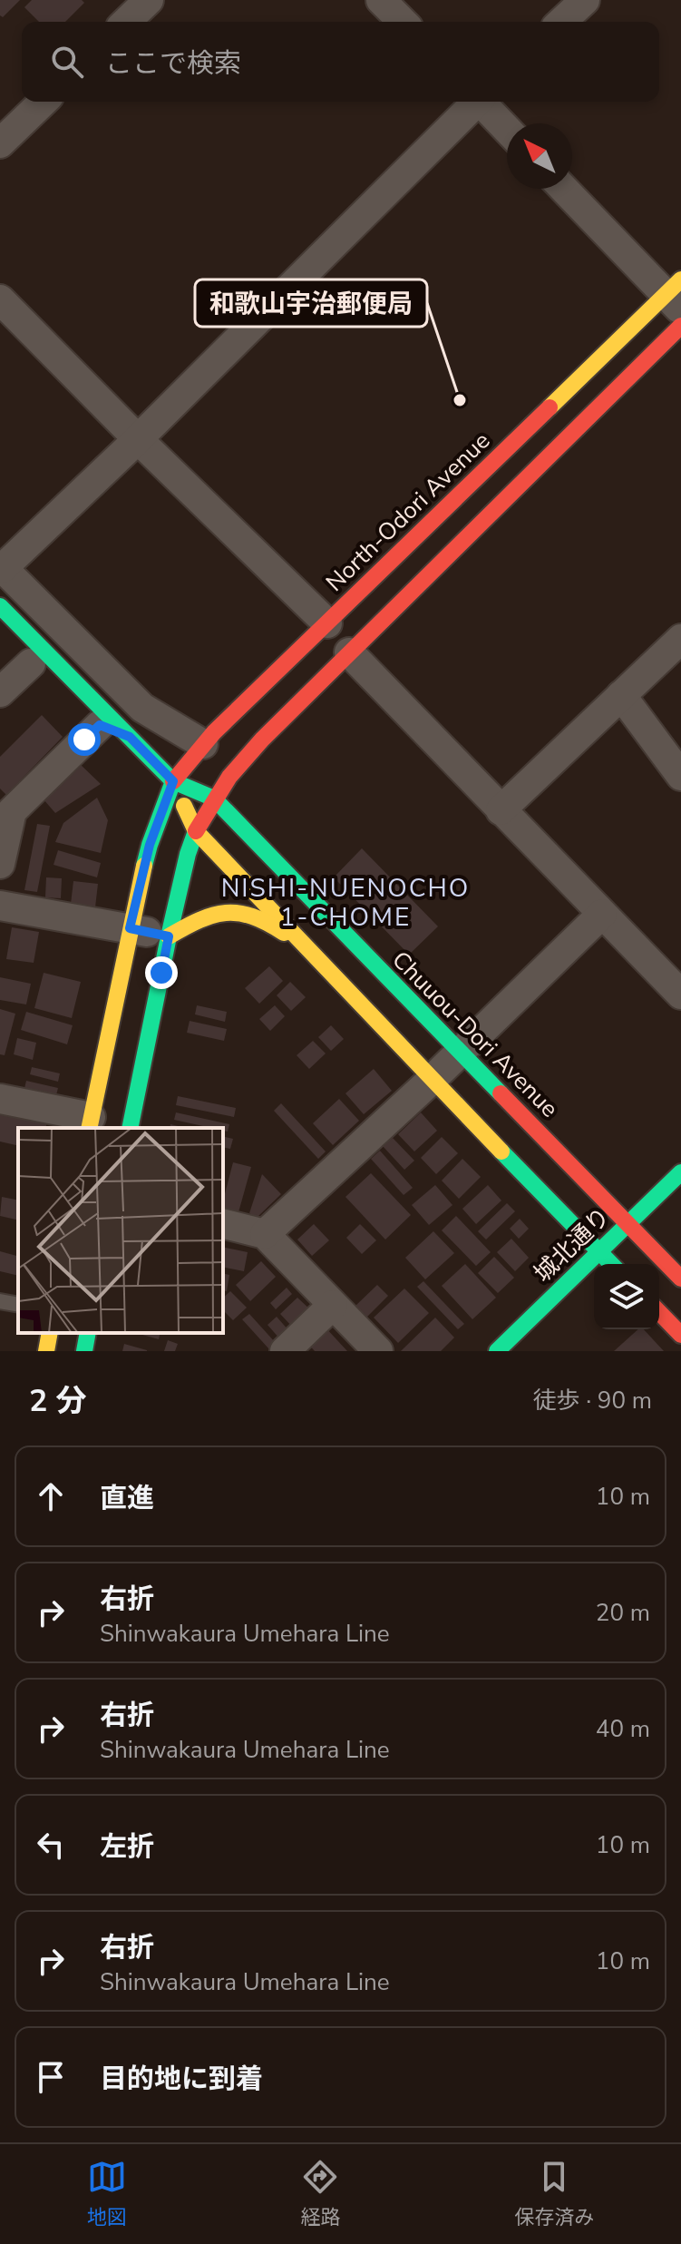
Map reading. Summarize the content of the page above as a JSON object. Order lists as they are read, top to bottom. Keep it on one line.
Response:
{"streets":{"main road":["North-Odori Avenue","Chuuou-Dori Avenue","城北通り"]},"crossings":[["North-Odori Avenue","Chuuou-Dori Avenue"],["Chuuou-Dori Avenue","城北通り"]],"districts":["NISHI-NUENOCHO 1-CHOME"],"places":["和歌山宇治郵便局"],"north":"top left","page":{"search":"ここで検索","heading":["2 分","徒歩 · 90 m"],"list":[["直進","10 m"],["右折","Shinwakaura Umehara Line","20 m"],["右折","Shinwakaura Umehara Line","40 m"],["左折","10 m"],["右折","Shinwakaura Umehara Line","10 m"],"目的地に到着"],"nav":["地図","経路","保存済み"]}}
